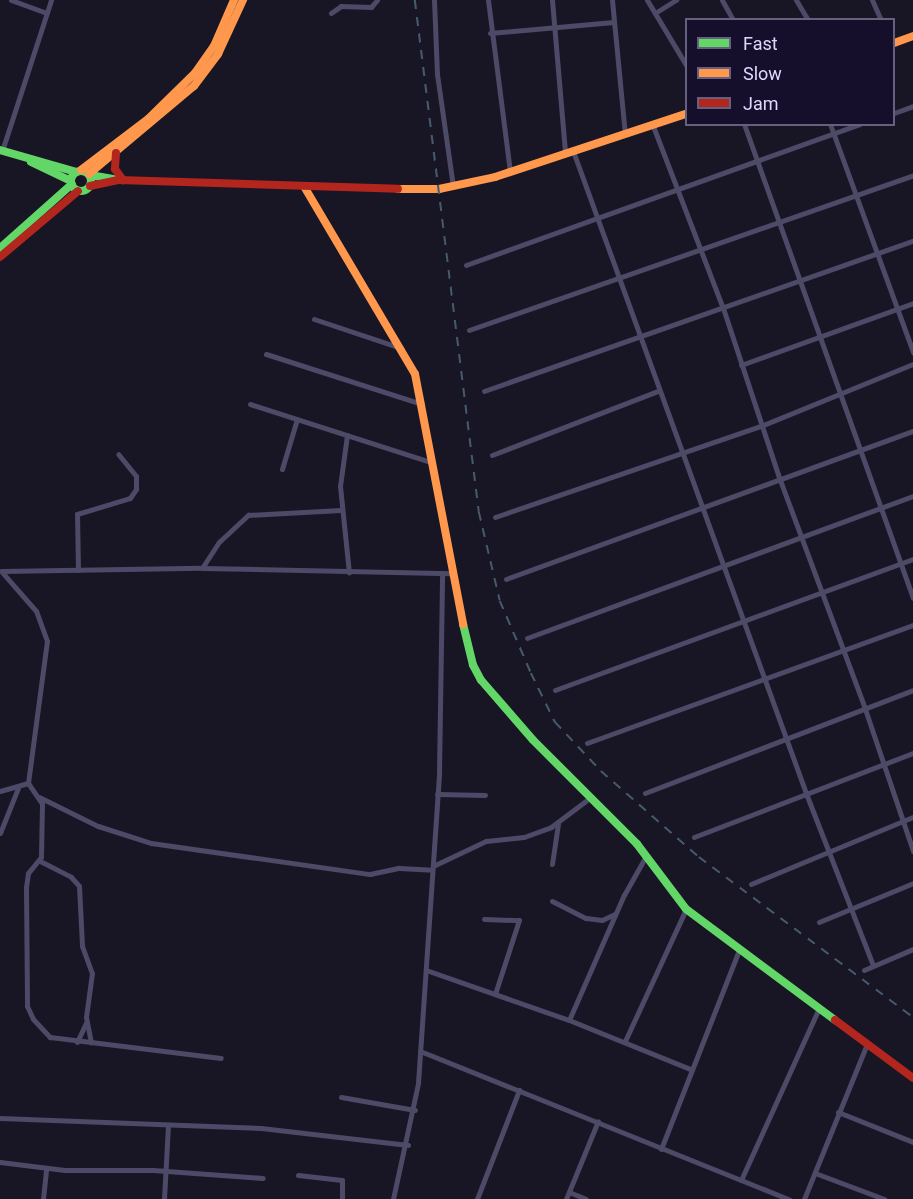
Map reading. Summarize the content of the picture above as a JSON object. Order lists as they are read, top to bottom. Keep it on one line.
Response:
{"legend":["Fast","Slow","Jam"]}
